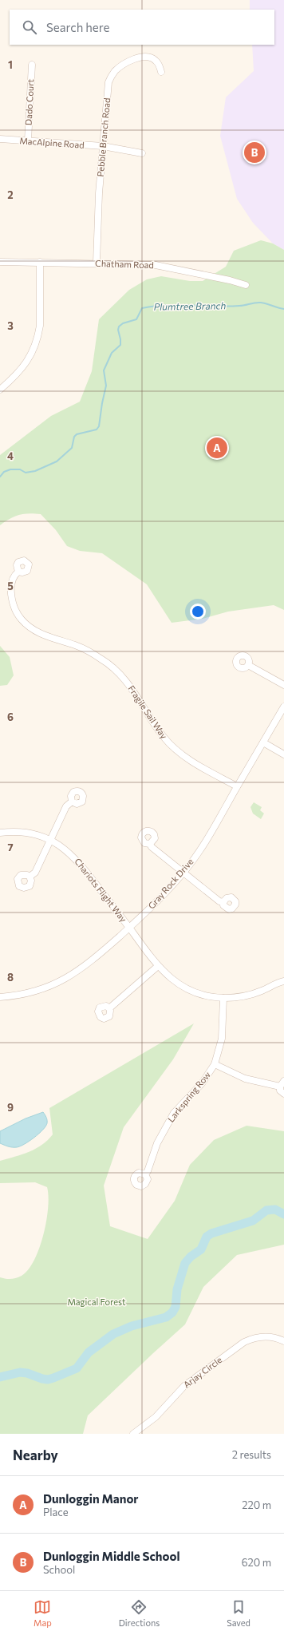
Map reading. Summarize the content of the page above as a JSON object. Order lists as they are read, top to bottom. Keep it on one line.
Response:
{"streets":{"street":["Dado Court","Pebble Branch Road","MacAlpine Road","Chatham Road","Fragile Sail Way","Gray Rock Drive","Chariots Flight Way","Larkspring Row","Arjay Circle"]},"crossings":[["Dado Court","MacAlpine Road"],["Pebble Branch Road","MacAlpine Road"],["Pebble Branch Road","Chatham Road"],["Fragile Sail Way","Gray Rock Drive"],["Gray Rock Drive","Chariots Flight Way"],["Chariots Flight Way","Larkspring Row"]],"water":["Plumtree Branch"],"parks":["Magical Forest"],"page":{"search":"Search here","pins":["B","A"],"heading":["Nearby","2 results"],"list":[{"mark":"A","name":"Dunloggin Manor","note":"Place","value":"220 m"},{"mark":"B","name":"Dunloggin Middle School","note":"School","value":"620 m"}],"nav":["Map","Directions","Saved"]},"grid":{"rows":["1","2","3","4","5","6","7","8","9"]}}
